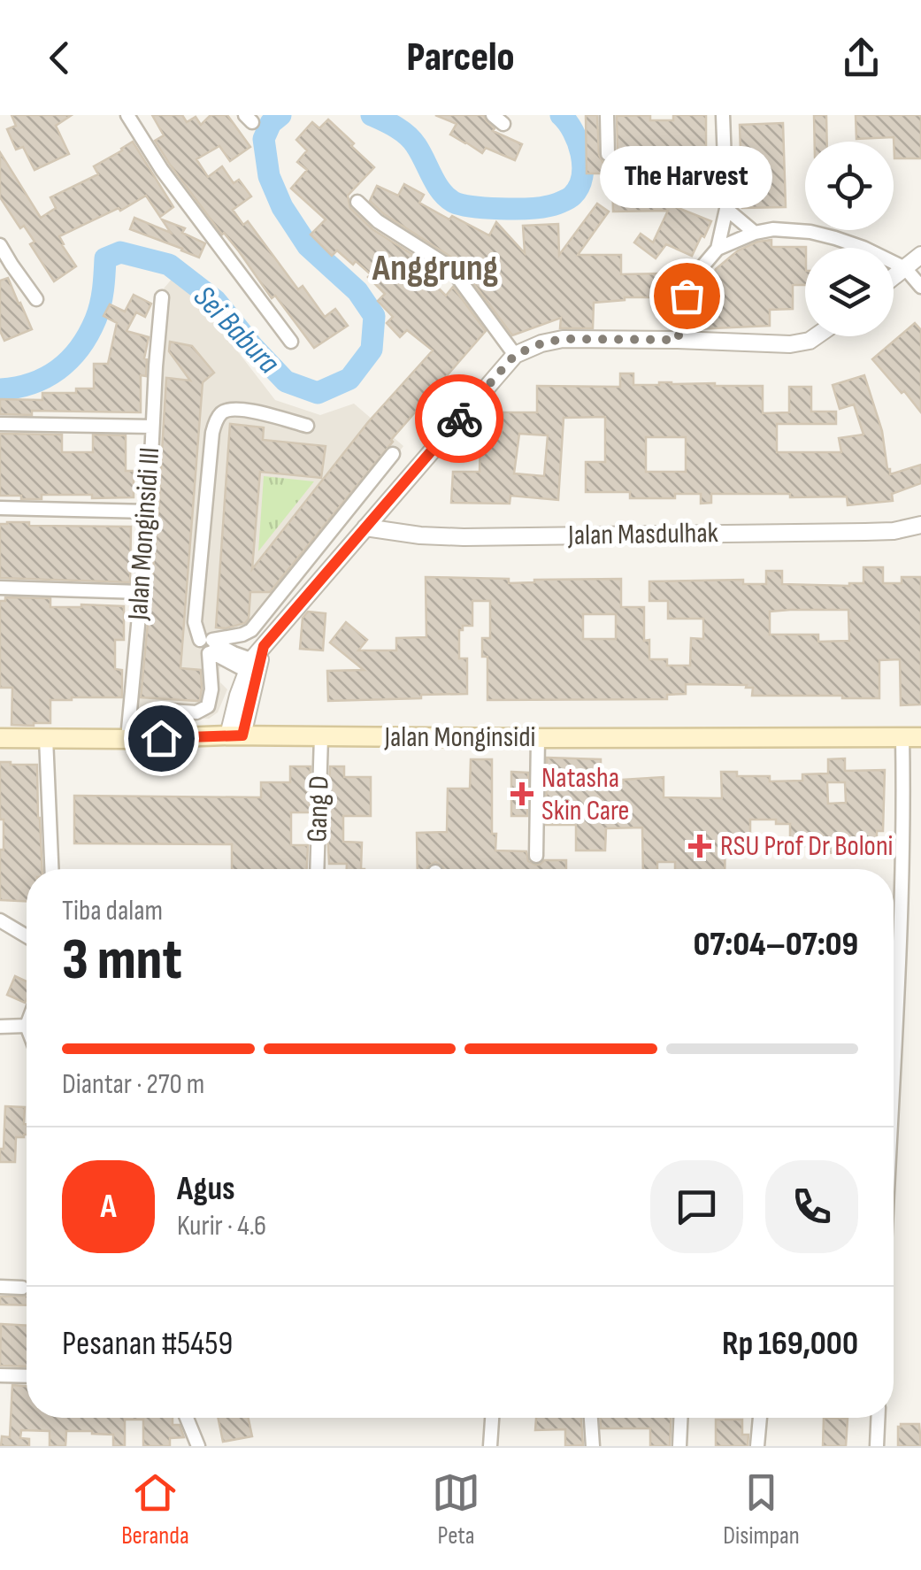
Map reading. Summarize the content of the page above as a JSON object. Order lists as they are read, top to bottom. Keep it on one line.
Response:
{"streets":{"main road":["Jalan Monginsidi"],"street":["Jalan Monginsidi III","Jalan Masdulhak","Gang D"]},"crossings":[["Jalan Monginsidi III","Jalan Monginsidi"],["Jalan Monginsidi","Gang D"]],"districts":["Anggrung"],"water":["Sei Babura"],"places":{"other":["The Harvest"],"health":["Natasha Skin Care","RSU Prof Dr Boloni"]},"page":{"header":"Parcelo","bubble":"The Harvest","heading":["3 mnt","Tiba dalam","07:04–07:09"],"panel":["Agus","Kurir · 4.6","Pesanan #5459","Rp 169,000"],"bar":"Diantar · 270 m","round":"A","tabs":["Beranda","Peta","Disimpan"]}}
